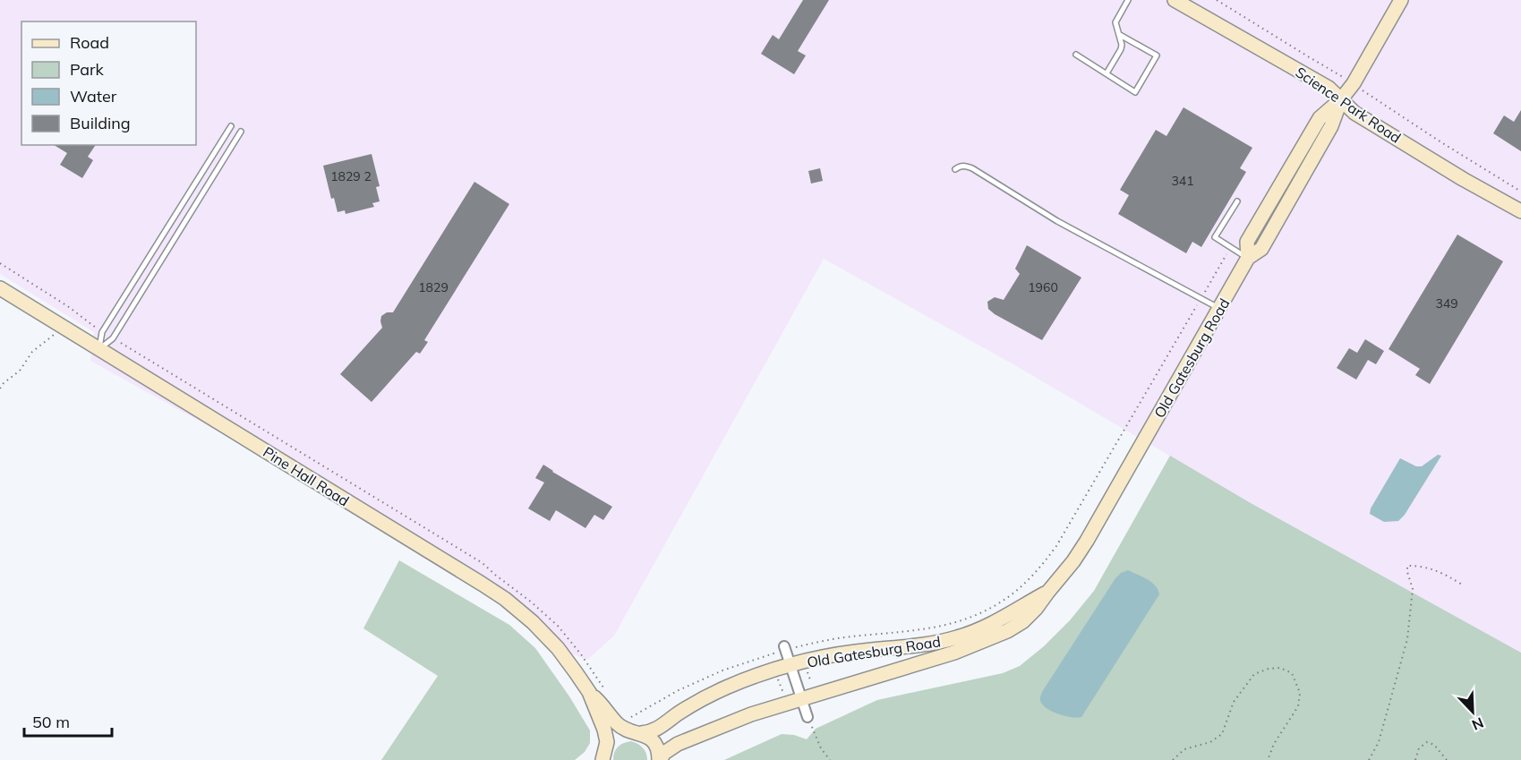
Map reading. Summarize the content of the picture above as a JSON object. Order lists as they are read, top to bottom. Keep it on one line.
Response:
{"streets":{"street":["Science Park Road","Old Gatesburg Road","Pine Hall Road"]},"crossings":[["Science Park Road","Old Gatesburg Road"],["Old Gatesburg Road","Pine Hall Road"]],"house_numbers":["1829 2","341","1829","1960","349"],"legend":["Road","Park","Water","Building"],"scale_bar":"50 m","north":"bottom right"}
